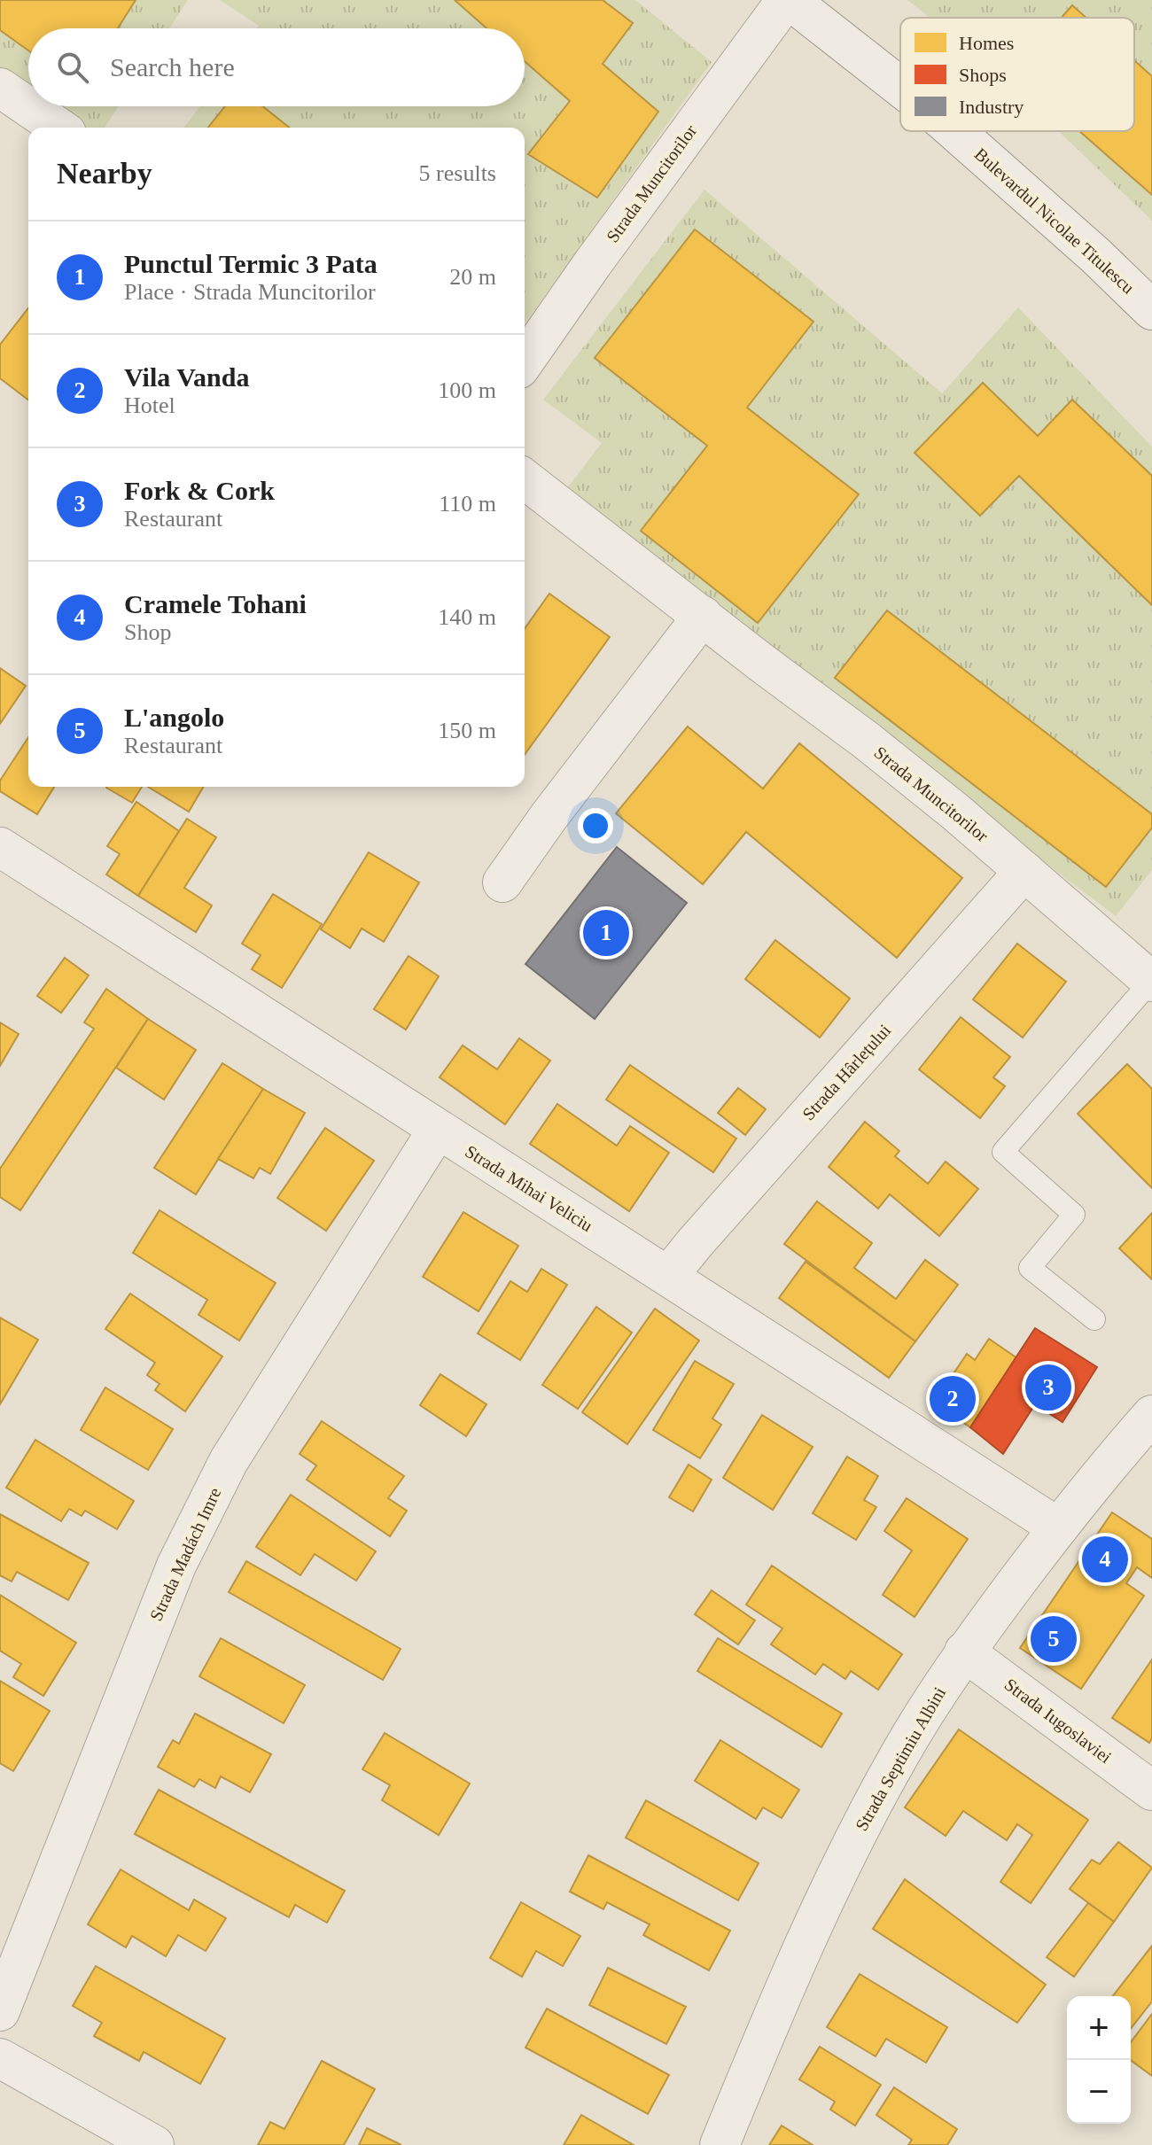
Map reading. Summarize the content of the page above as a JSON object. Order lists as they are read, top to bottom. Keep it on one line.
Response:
{"streets":{"street":["Strada Muncitorilor","Bulevardul Nicolae Titulescu","Strada Hârlețului","Strada Mihai Veliciu","Strada Madách Imre","Strada Iugoslaviei","Strada Septimiu Albini"]},"crossings":[["Strada Muncitorilor","Bulevardul Nicolae Titulescu"],["Strada Muncitorilor","Strada Hârlețului"],["Strada Hârlețului","Strada Mihai Veliciu"],["Strada Mihai Veliciu","Strada Madách Imre"],["Strada Mihai Veliciu","Strada Septimiu Albini"],["Strada Iugoslaviei","Strada Septimiu Albini"]],"legend":["Homes","Shops","Industry"],"page":{"search":"Search here","heading":["Nearby","5 results"],"list":[{"mark":"1","name":"Punctul Termic 3 Pata","note":"Place · Strada Muncitorilor","value":"20 m"},{"mark":"2","name":"Vila Vanda","note":"Hotel","value":"100 m"},{"mark":"3","name":"Fork & Cork","note":"Restaurant","value":"110 m"},{"mark":"4","name":"Cramele Tohani","note":"Shop","value":"140 m"},{"mark":"5","name":"L'angolo","note":"Restaurant","value":"150 m"}],"pins":["1","3","2","4","5"],"map_buttons":["+","−"]}}
